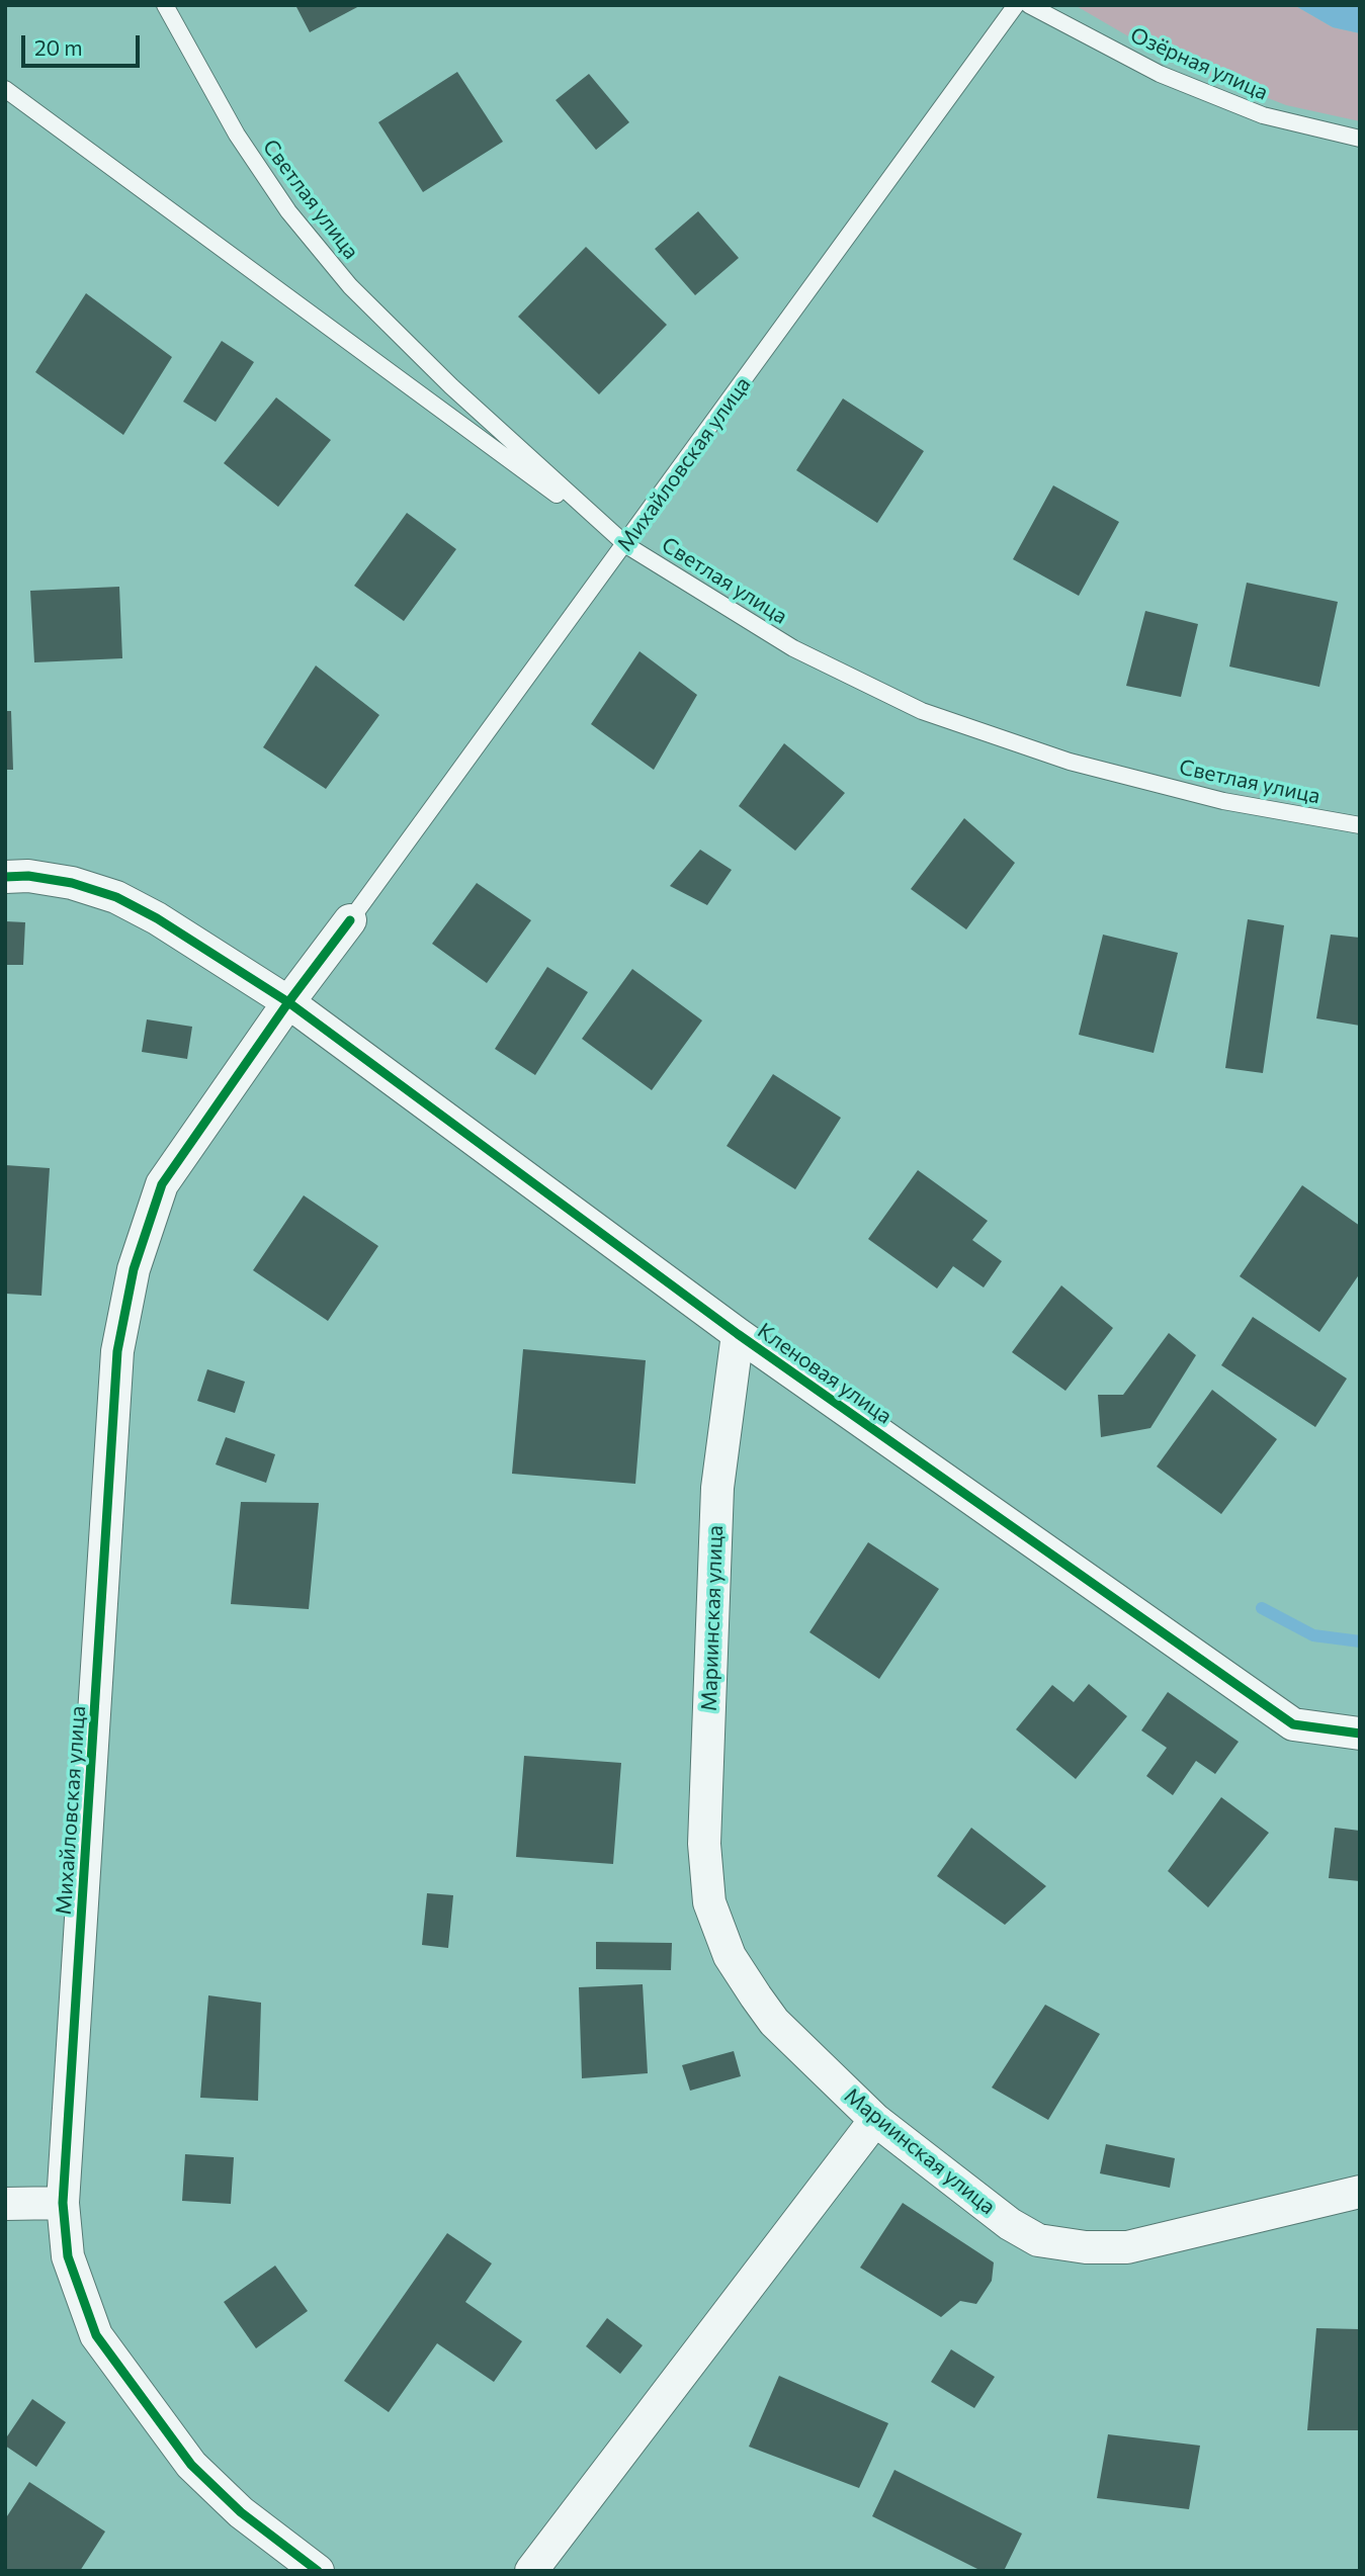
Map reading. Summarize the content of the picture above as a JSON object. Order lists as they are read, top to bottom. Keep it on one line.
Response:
{"streets":{"street":["Михайловская улица","Кленовая улица","Мариинская улица"],"lane":["Озёрная улица","Светлая улица"]},"crossings":[["Светлая улица","Михайловская улица"],["Михайловская улица","Кленовая улица"],["Кленовая улица","Мариинская улица"]],"scale_bar":"20 m"}
